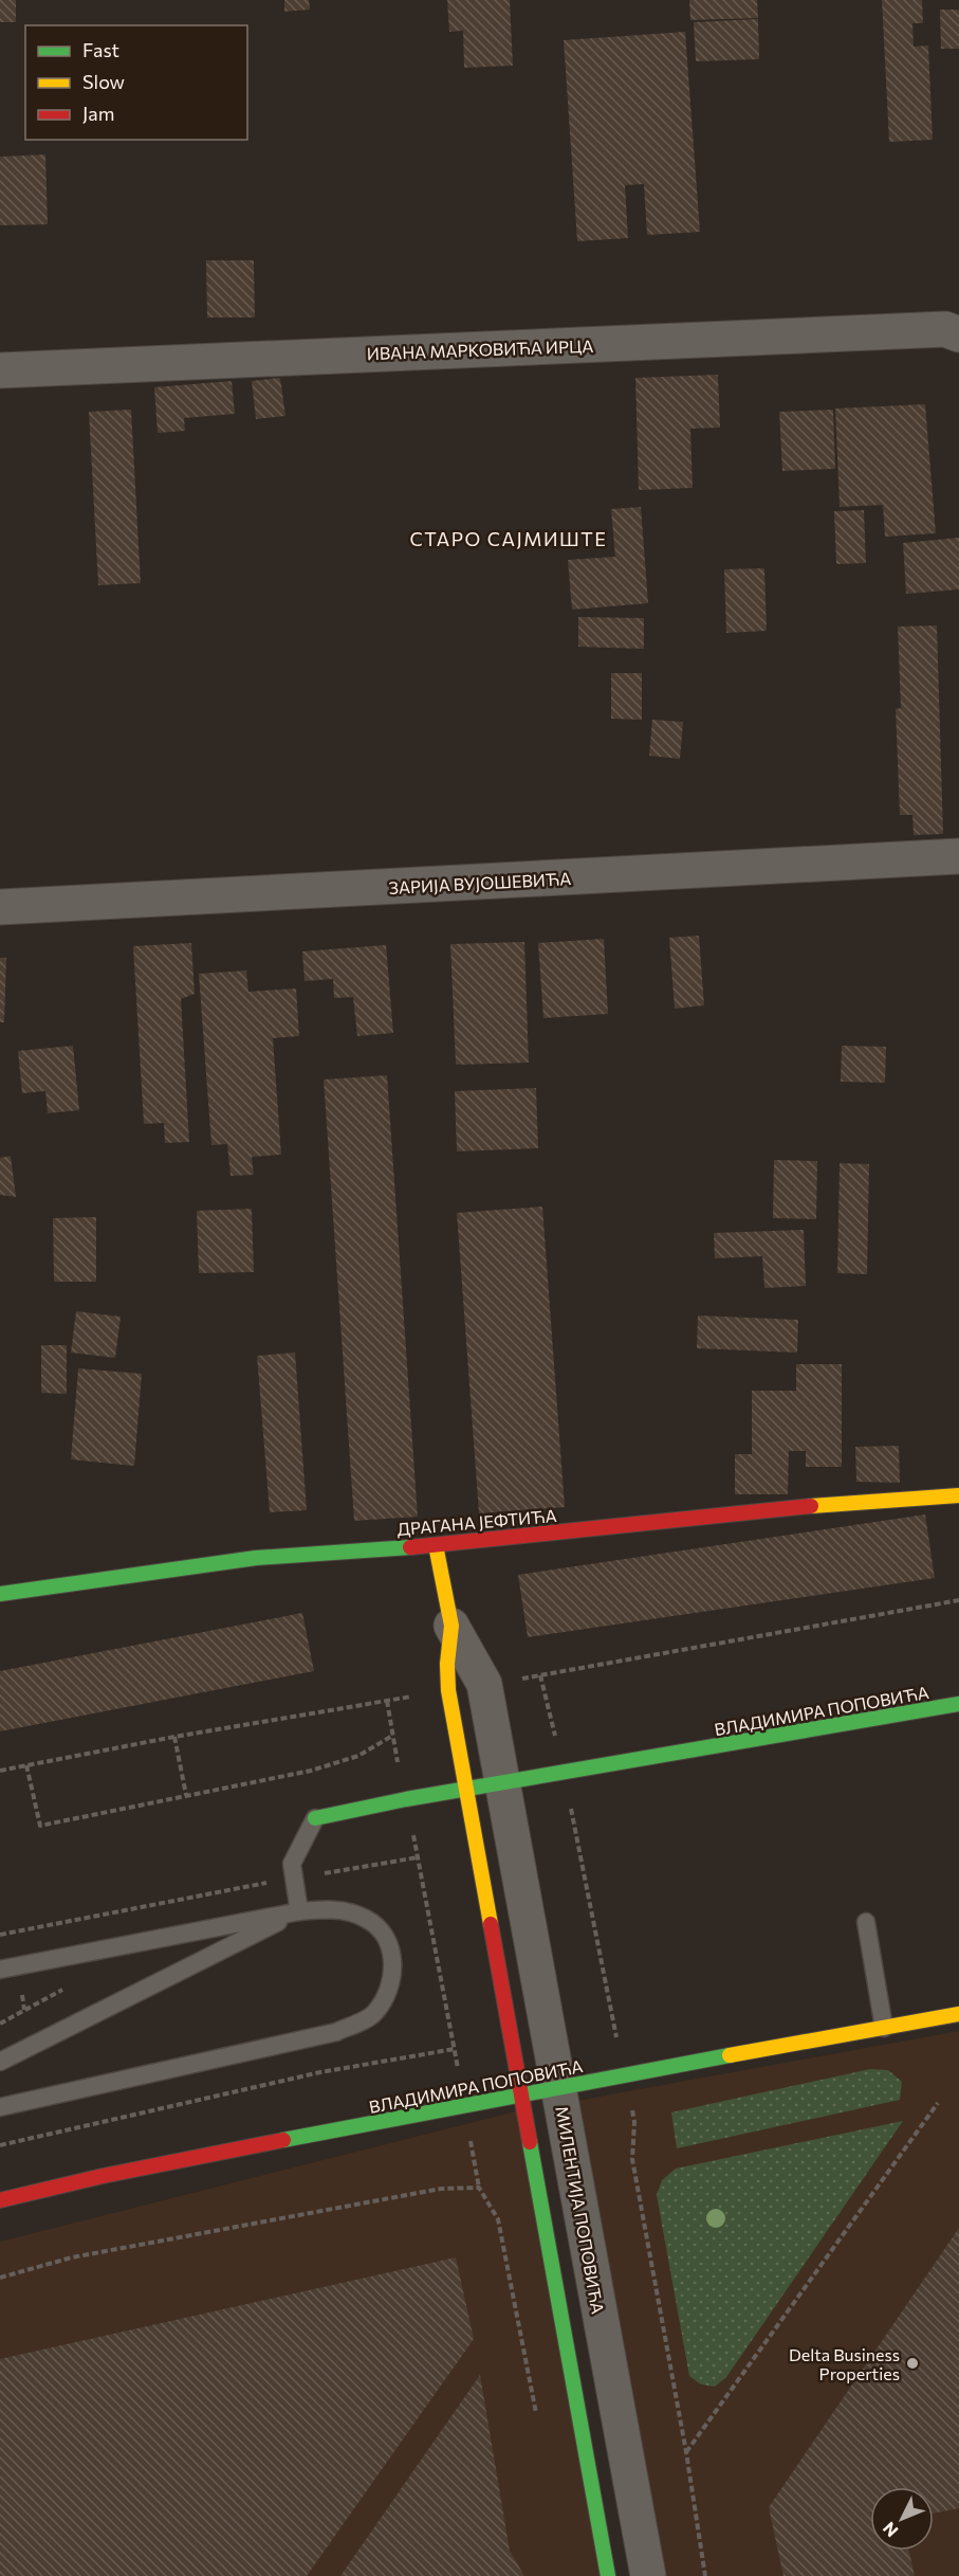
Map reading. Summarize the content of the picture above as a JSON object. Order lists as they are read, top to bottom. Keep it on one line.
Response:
{"streets":{"street":["ИВАНА МАРКОВИЋА ИРЦА","ЗАРИЈА ВУЈОШЕВИЋА","ДРАГАНА ЈЕФТИЋА","ВЛАДИМИРА ПОПОВИЋА","МИЛЕНТИЈА ПОПОВИЋА"]},"crossings":[["ДРАГАНА ЈЕФТИЋА","МИЛЕНТИЈА ПОПОВИЋА"],["ВЛАДИМИРА ПОПОВИЋА","МИЛЕНТИЈА ПОПОВИЋА"]],"districts":["СТАРО САЈМИШТЕ"],"places":["Delta Business Properties"],"legend":["Fast","Slow","Jam"],"north":"bottom left"}
